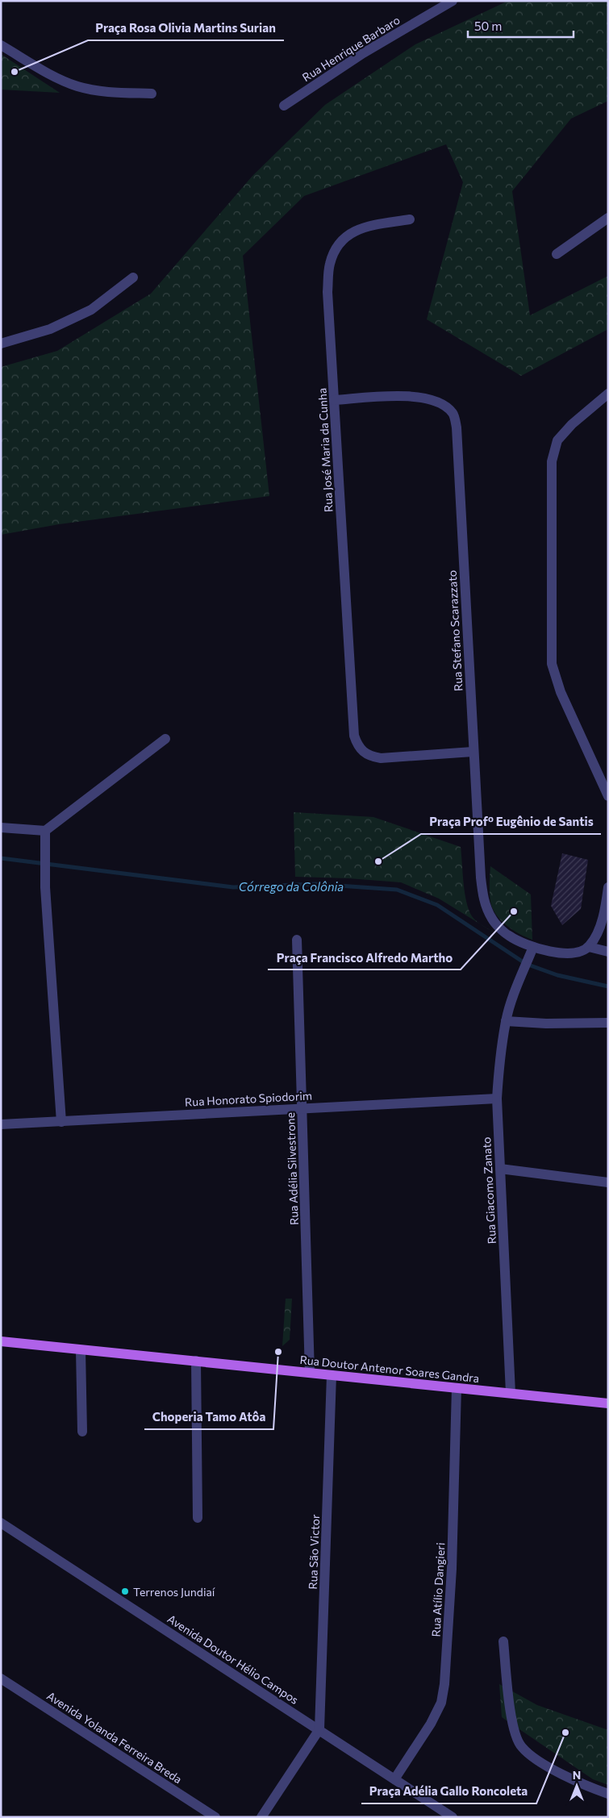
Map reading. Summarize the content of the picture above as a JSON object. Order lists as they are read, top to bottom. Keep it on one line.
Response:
{"streets":{"main road":["Rua Doutor Antenor Soares Gandra"],"street":["Rua Henrique Barbaro","Rua José Maria da Cunha","Rua Stefano Scarazzato","Rua Honorato Spiodorim","Rua Adélia Silvestrone","Rua Giacomo Zanato","Rua São Victor","Rua Atílio Dangieri","Avenida Doutor Hélio Campos","Avenida Yolanda Ferreira Breda"]},"crossings":[["Rua José Maria da Cunha","Rua Stefano Scarazzato"],["Rua Stefano Scarazzato","Rua Giacomo Zanato"],["Rua Honorato Spiodorim","Rua Adélia Silvestrone"],["Rua Honorato Spiodorim","Rua Giacomo Zanato"],["Rua Adélia Silvestrone","Rua Doutor Antenor Soares Gandra"],["Rua Giacomo Zanato","Rua Doutor Antenor Soares Gandra"],["Rua Doutor Antenor Soares Gandra","Rua São Victor"],["Rua Doutor Antenor Soares Gandra","Rua Atílio Dangieri"],["Rua São Victor","Avenida Doutor Hélio Campos"],["Rua Atílio Dangieri","Avenida Doutor Hélio Campos"]],"water":["Córrego da Colônia"],"places":["Praça Rosa Olivia Martins Surian","Praça Profº Eugênio de Santis","Praça Francisco Alfredo Martho","Choperia Tamo Atôa","Terrenos Jundiaí","Praça Adélia Gallo Roncoleta"],"scale_bar":"50 m","north":"top"}
